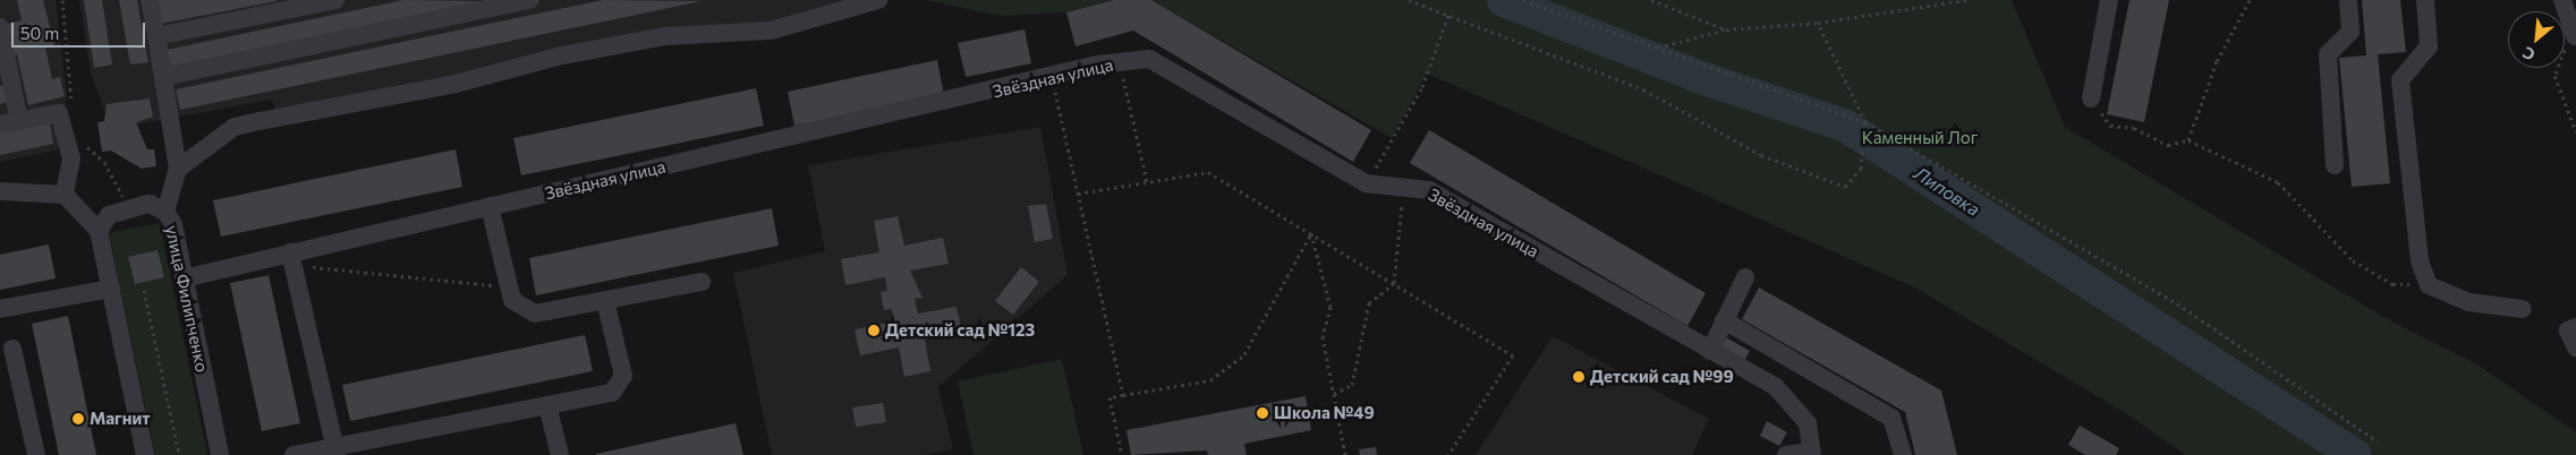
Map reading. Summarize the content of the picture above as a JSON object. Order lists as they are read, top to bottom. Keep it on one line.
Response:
{"streets":{"street":["Звёздная улица","улица Филипченко"]},"crossings":[["Звёздная улица","улица Филипченко"]],"water":["Липовка"],"parks":["Каменный Лог"],"places":["Детский сад №123","Детский сад №99","Школа №49","Магнит"],"scale_bar":"50 m","north":"bottom left"}
